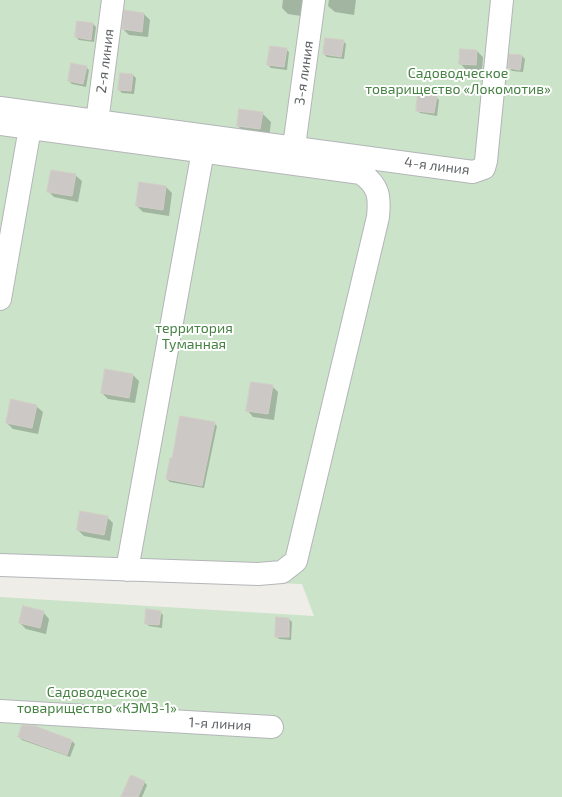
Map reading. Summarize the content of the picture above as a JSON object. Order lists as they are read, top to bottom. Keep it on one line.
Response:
{"streets":{"street":["2-я линия","3-я линия","4-я линия","1-я линия"]},"crossings":[["3-я линия","4-я линия"]],"parks":["Садоводческое товарищество «Локомотив»","территория Туманная","Садоводческое товарищество «КЭМЗ-1»"]}
